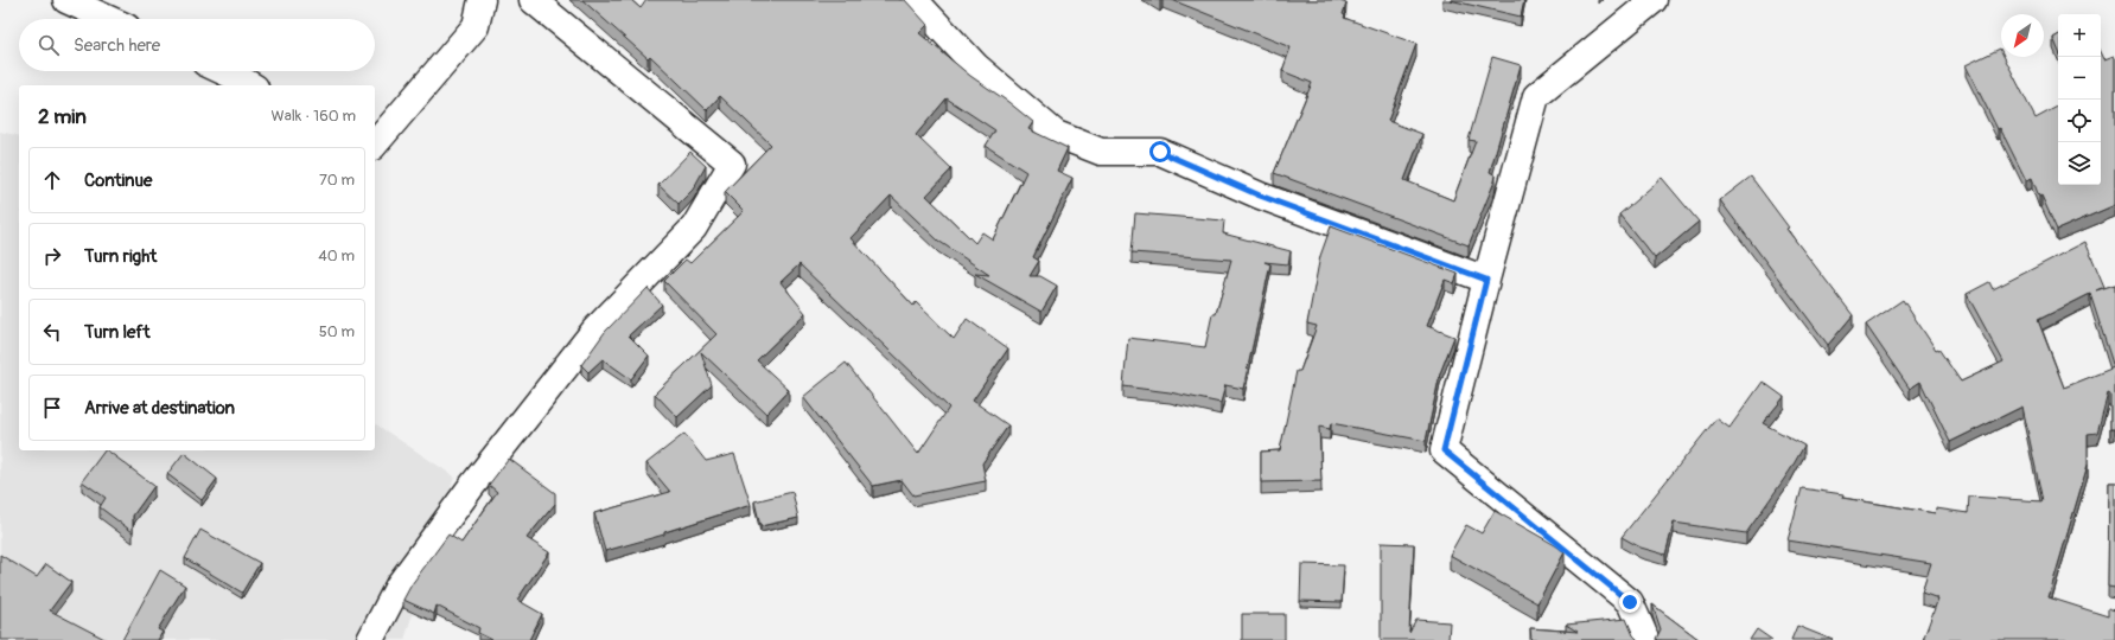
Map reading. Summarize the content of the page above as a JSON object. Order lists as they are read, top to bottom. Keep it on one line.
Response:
{"north":"bottom left","page":{"map_buttons":["+","−"],"search":"Search here","heading":["2 min","Walk · 160 m"],"list":[["Continue","70 m"],["Turn right","40 m"],["Turn left","50 m"],"Arrive at destination"]}}
